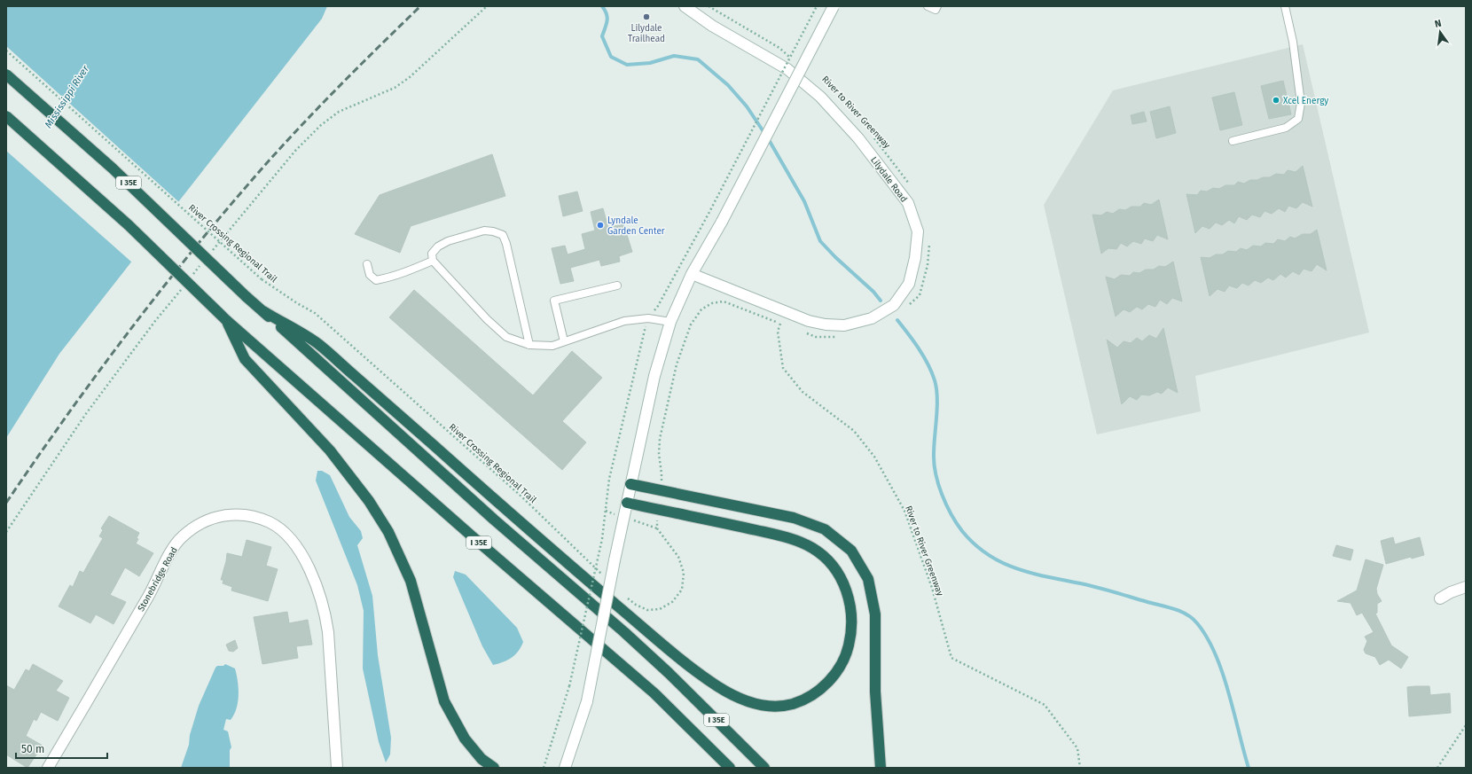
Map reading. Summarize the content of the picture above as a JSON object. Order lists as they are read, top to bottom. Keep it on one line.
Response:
{"streets":{"highway":["I 35E"],"street":["Lilydale Road","Stonebridge Road"],"path":["River to River Greenway","River Crossing Regional Trail"]},"water":["Mississippi River"],"places":["Lilydale Trailhead","Xcel Energy","Lyndale Garden Center"],"scale_bar":"50 m","north":"top"}
